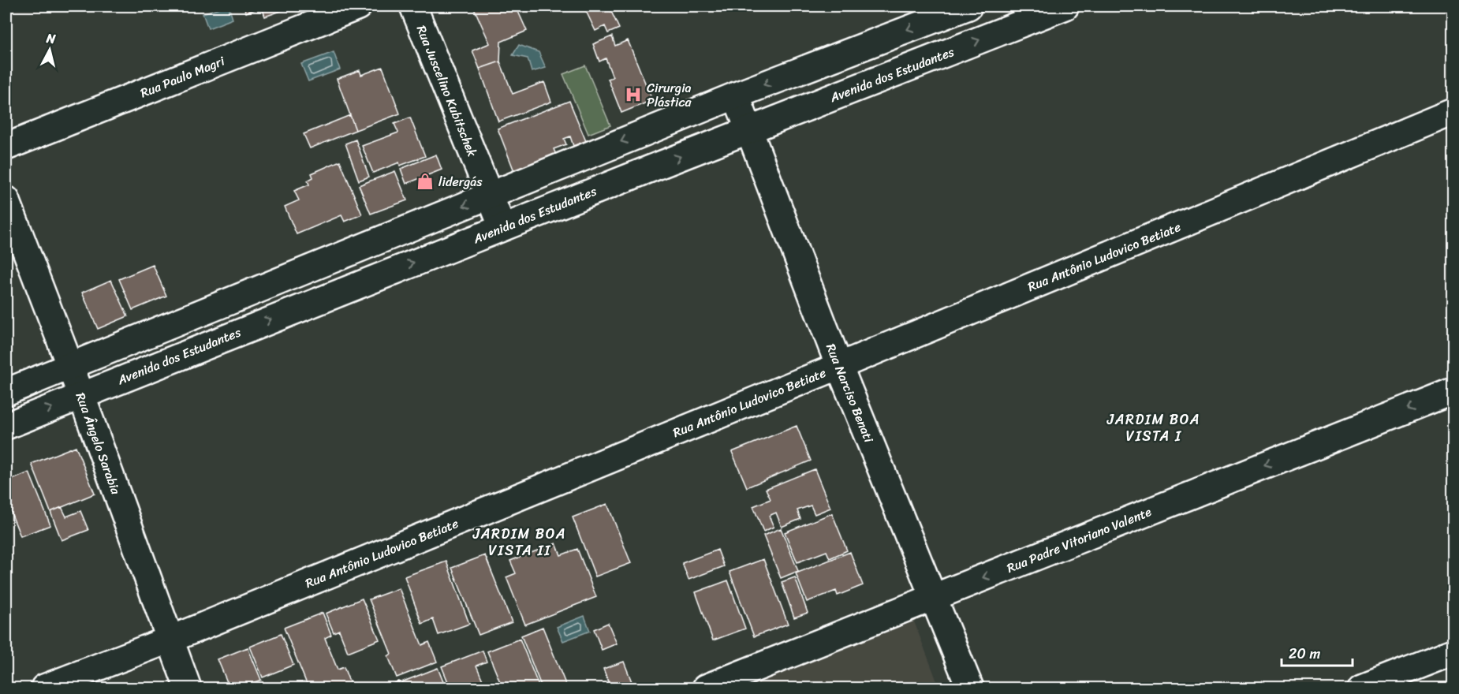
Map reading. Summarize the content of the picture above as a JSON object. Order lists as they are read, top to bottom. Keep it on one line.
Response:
{"streets":{"street":["Avenida dos Estudantes","Rua Paulo Magri","Rua Juscelino Kubitschek","Rua Antônio Ludovico Betiate","Rua Narciso Benati","Rua Ângelo Sarabia","Rua Padre Vitoriano Valente"]},"crossings":[["Avenida dos Estudantes","Rua Juscelino Kubitschek"],["Avenida dos Estudantes","Rua Narciso Benati"],["Avenida dos Estudantes","Rua Ângelo Sarabia"],["Rua Antônio Ludovico Betiate","Rua Narciso Benati"],["Rua Antônio Ludovico Betiate","Rua Ângelo Sarabia"],["Rua Narciso Benati","Rua Padre Vitoriano Valente"]],"one_way":["Rua Padre Vitoriano Valente"],"districts":["JARDIM BOA VISTA I","JARDIM BOA VISTA II"],"places":{"hospital":["Cirurgia Plástica"],"shop":["lidergás"]},"scale_bar":"20 m","north":"top"}
